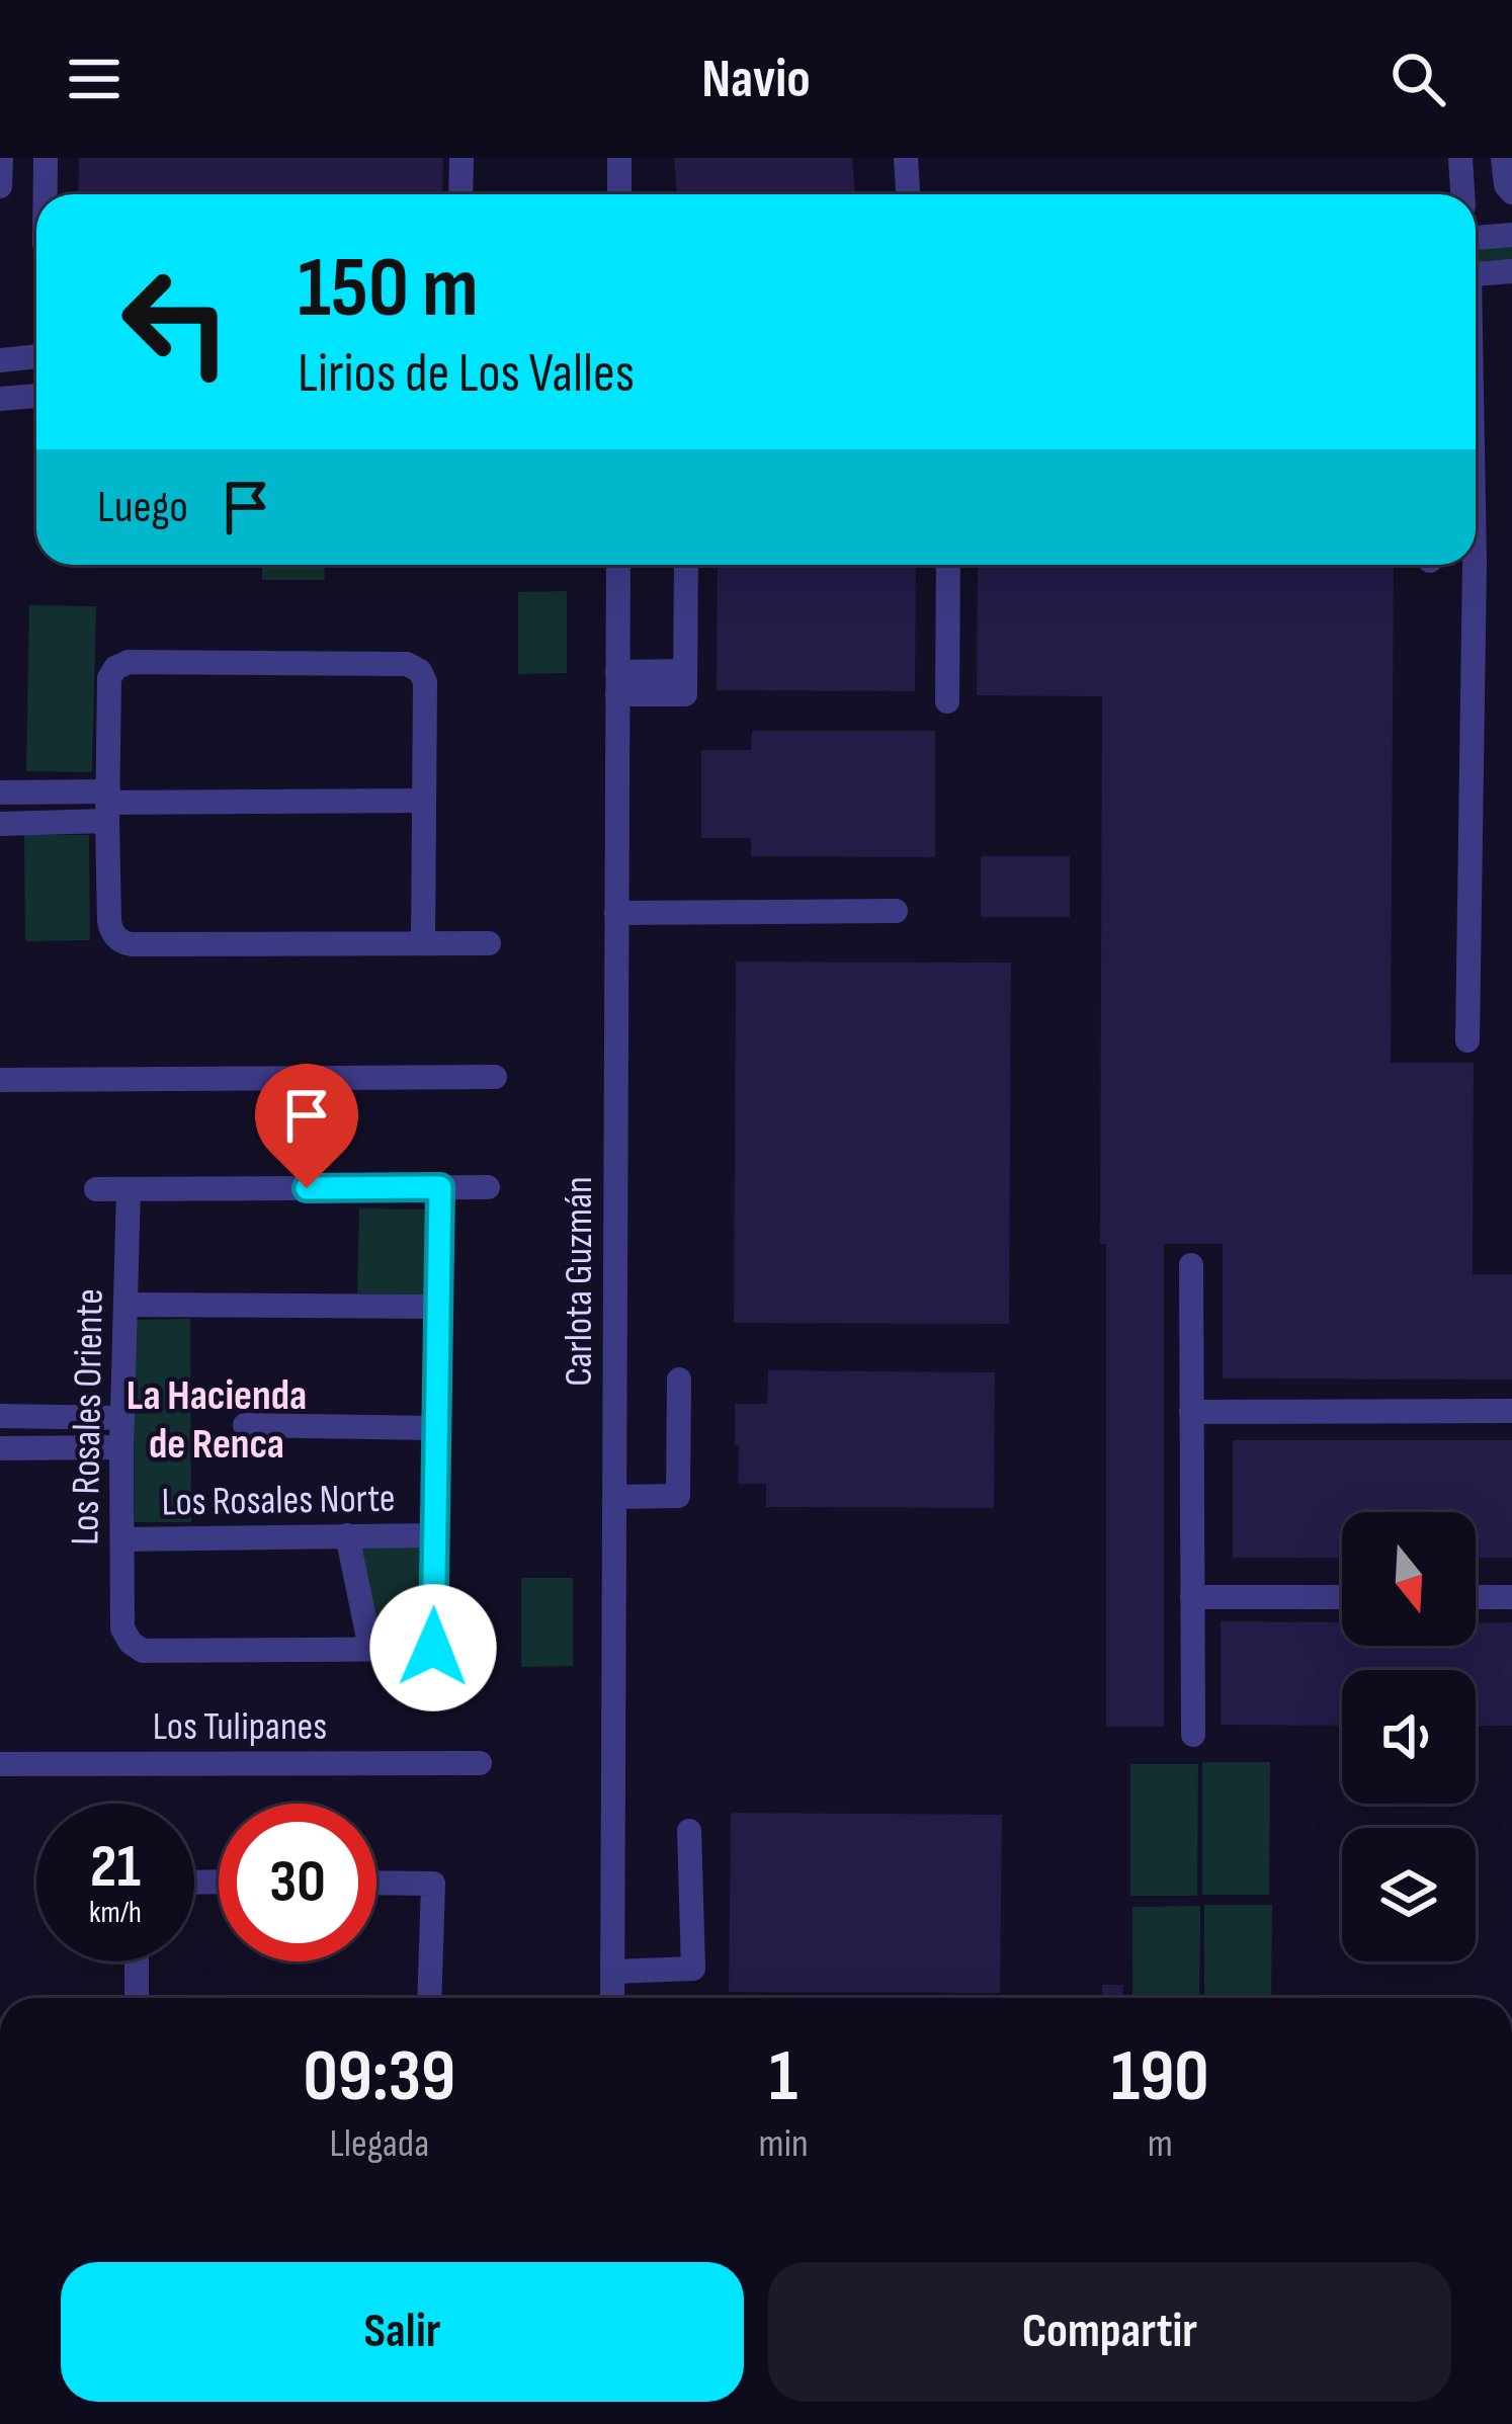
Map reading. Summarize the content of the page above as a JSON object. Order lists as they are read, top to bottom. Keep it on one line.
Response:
{"streets":{"street":["Carlota Guzmán","Los Rosales Oriente","Los Rosales Norte","Los Tulipanes"]},"crossings":[["Los Rosales Oriente","Los Rosales Norte"]],"districts":["La Hacienda de Renca"],"north":"bottom","page":{"header":"Navio","turn":["150 m","Lirios de Los Valles"],"then":"Luego","speed":"21 km/h","limit":"30","eta":["09:39","Llegada","1","min","190","m"],"buttons":["Salir","Compartir"]}}
